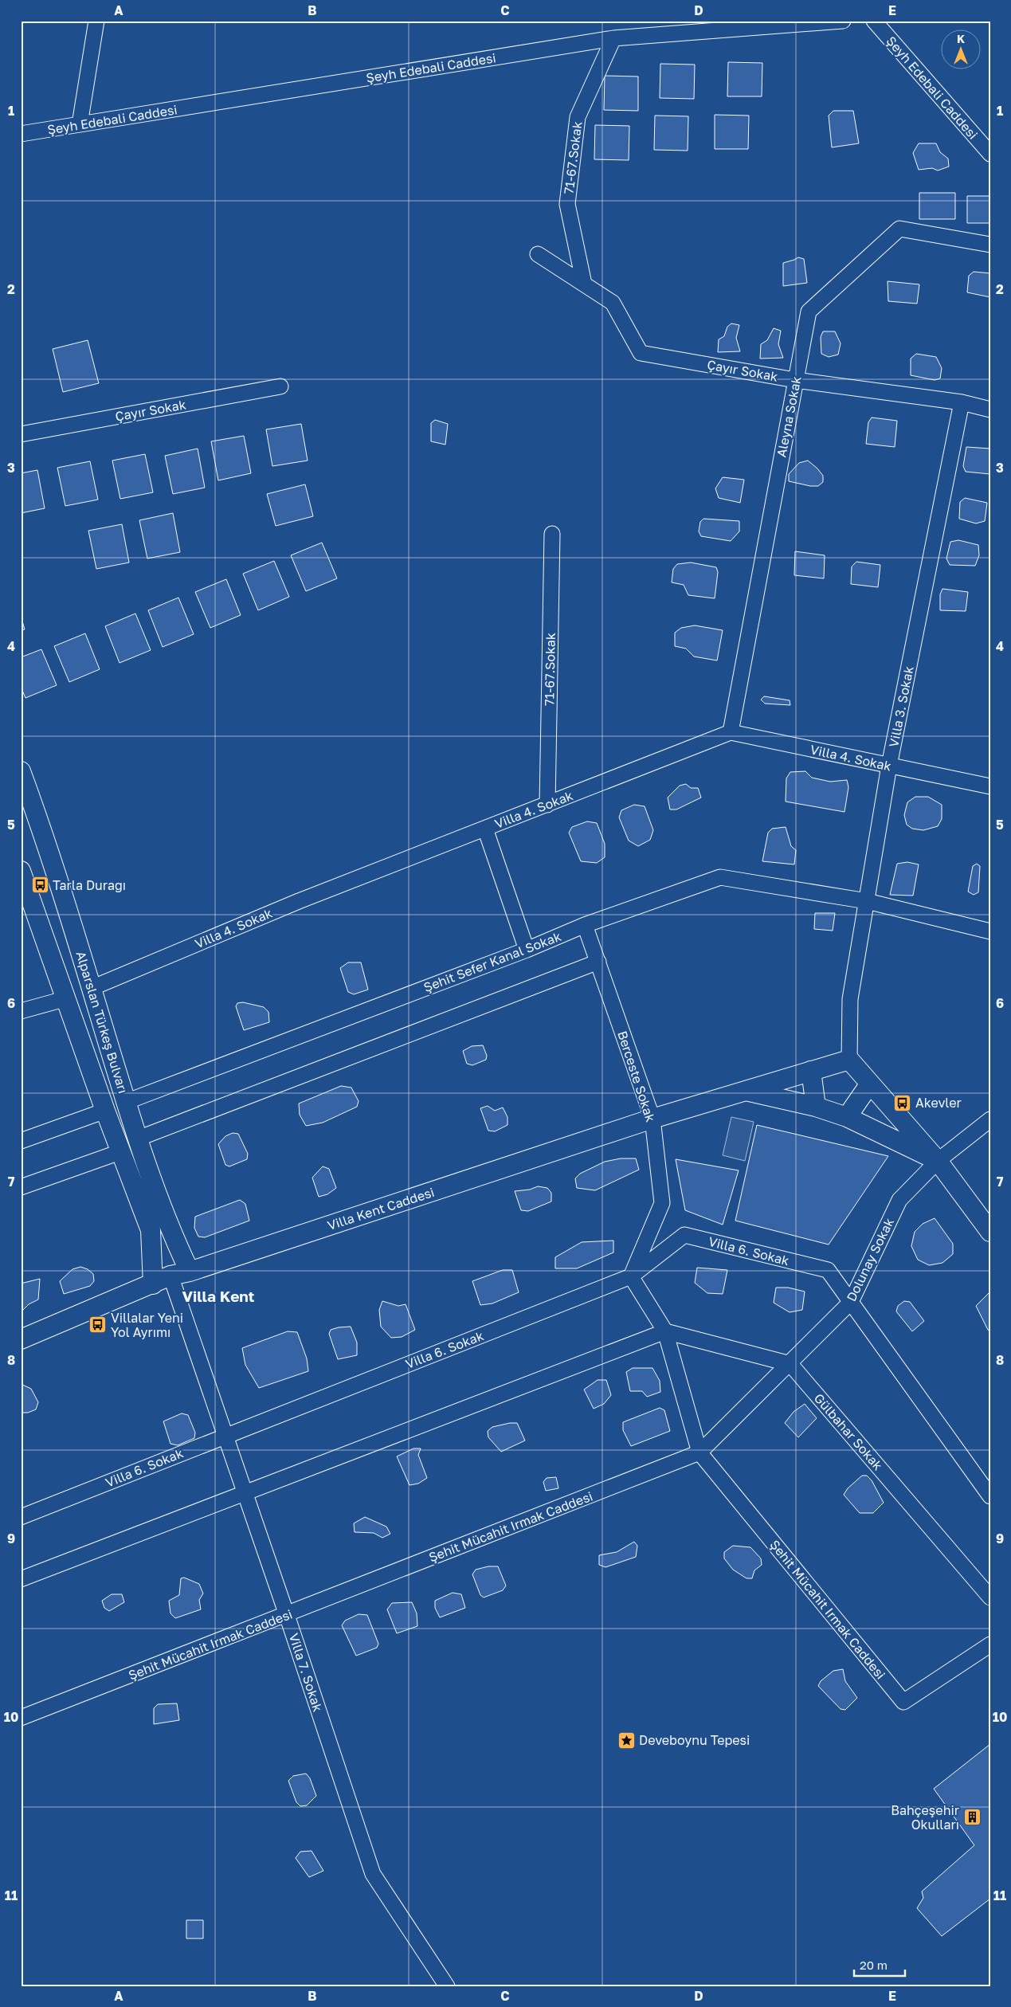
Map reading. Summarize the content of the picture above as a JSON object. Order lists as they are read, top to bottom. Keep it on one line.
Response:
{"streets":{"street":["Şeyh Edebali Caddesi","71-67.Sokak","Çayır Sokak","Aleyna Sokak","Villa 3. Sokak","Villa 4. Sokak","Şehit Sefer Kanal Sokak","Alparslan Türkeş Bulvarı","Berceste Sokak","Villa Kent Caddesi","Villa 6. Sokak","Dolunay Sokak","Gülbahar Sokak","Şehit Mücahit Irmak Caddesi","Villa 7. Sokak"]},"crossings":[["Şeyh Edebali Caddesi","71-67.Sokak"],["71-67.Sokak","Çayır Sokak"],["71-67.Sokak","Villa 4. Sokak"],["Çayır Sokak","Aleyna Sokak"],["Çayır Sokak","Villa 3. Sokak"],["Aleyna Sokak","Villa 4. Sokak"],["Villa 3. Sokak","Villa 4. Sokak"],["Villa 3. Sokak","Şehit Sefer Kanal Sokak"],["Villa 3. Sokak","Villa Kent Caddesi"],["Villa 4. Sokak","Alparslan Türkeş Bulvarı"],["Şehit Sefer Kanal Sokak","Alparslan Türkeş Bulvarı"],["Şehit Sefer Kanal Sokak","Berceste Sokak"],["Alparslan Türkeş Bulvarı","Villa Kent Caddesi"],["Berceste Sokak","Villa Kent Caddesi"],["Berceste Sokak","Villa 6. Sokak"],["Villa Kent Caddesi","Dolunay Sokak"],["Villa Kent Caddesi","Villa 7. Sokak"],["Villa 6. Sokak","Dolunay Sokak"],["Villa 6. Sokak","Villa 7. Sokak"],["Dolunay Sokak","Gülbahar Sokak"],["Dolunay Sokak","Şehit Mücahit Irmak Caddesi"],["Şehit Mücahit Irmak Caddesi","Villa 7. Sokak"]],"districts":["Villa Kent"],"places":{"bus stop":["Tarla Durağı","Akevler","Villalar Yeni Yol Ayrımı"],"place":["Deveboynu Tepesi"],"building":["Bahçeşehir Okulları"]},"scale_bar":"20 m","north":"top","grid":{"columns":["A","B","C","D","E"],"rows":["1","2","3","4","5","6","7","8","9","10","11"]}}
